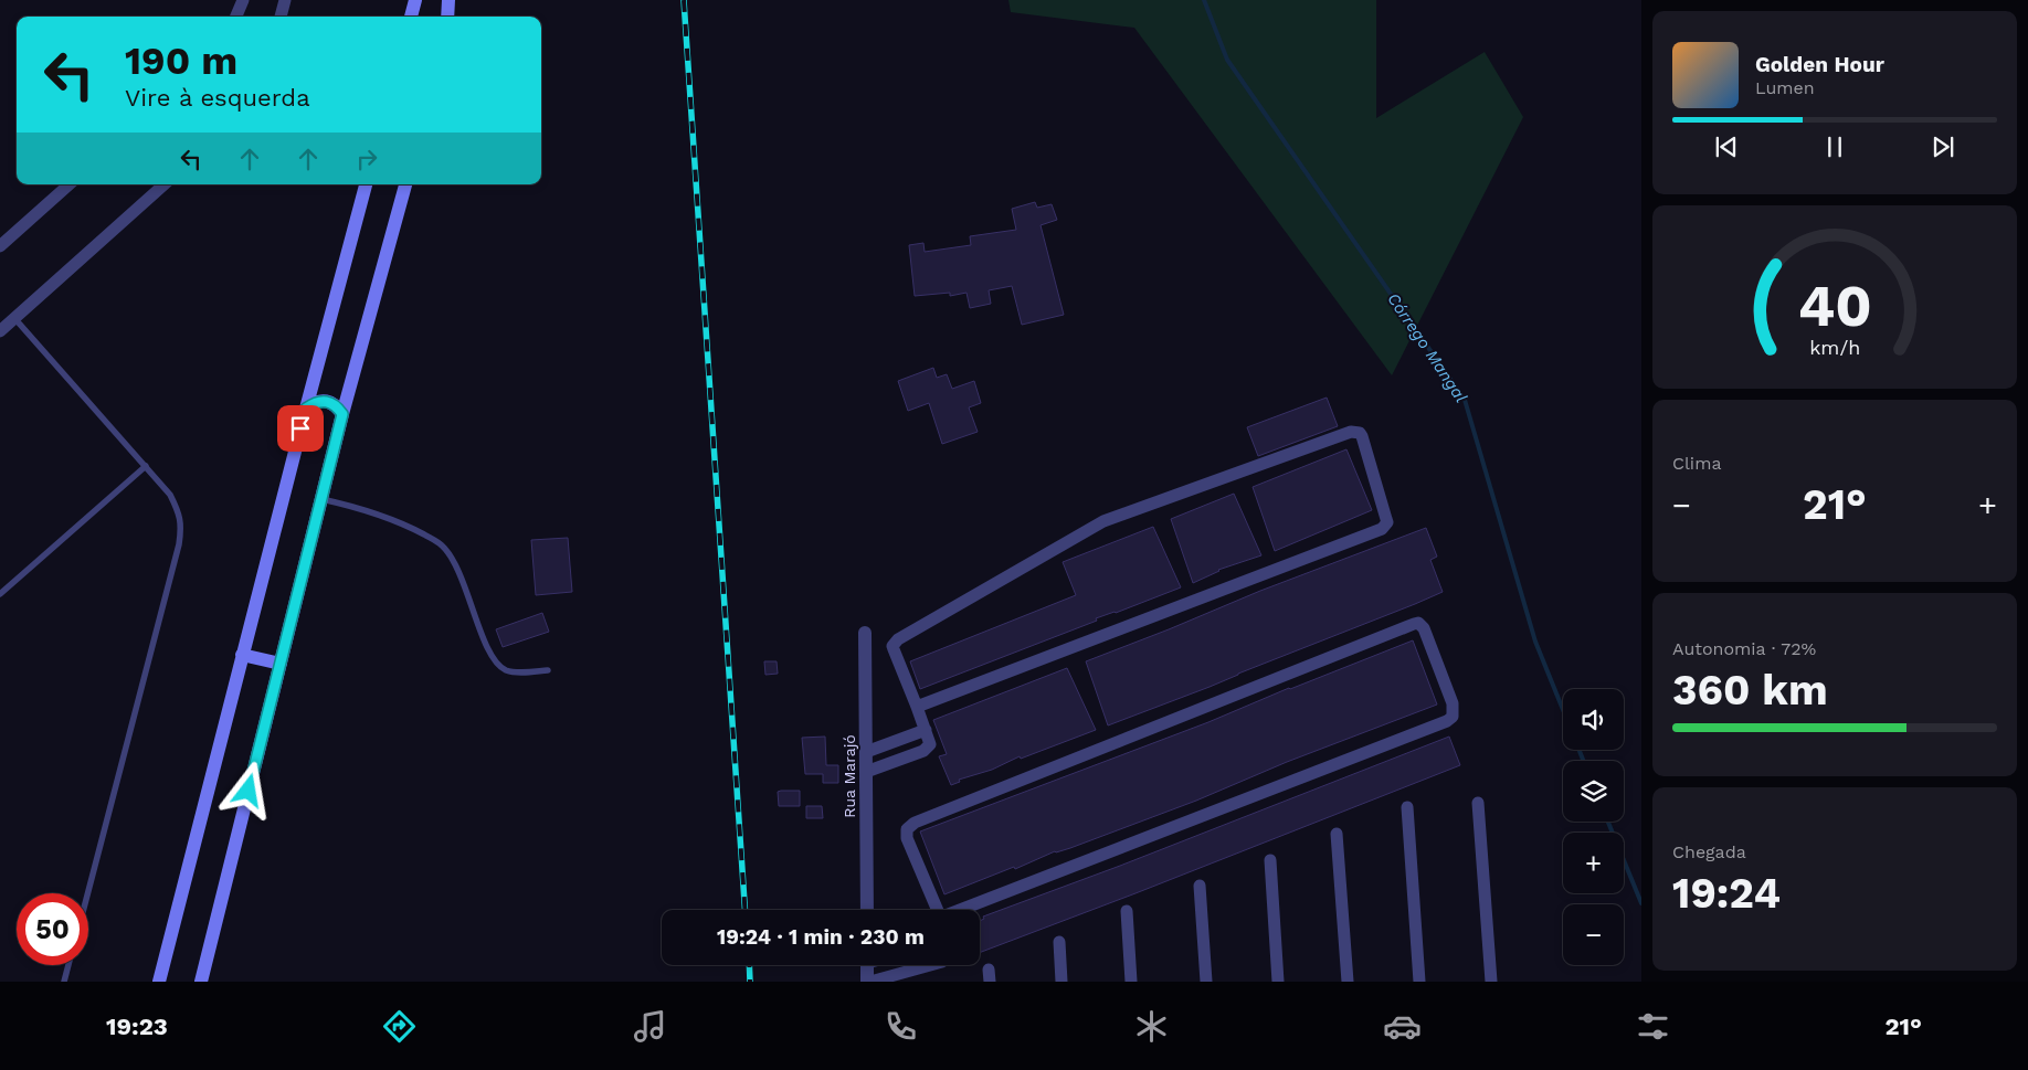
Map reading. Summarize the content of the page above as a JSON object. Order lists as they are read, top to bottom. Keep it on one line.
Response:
{"streets":{"street":["Rua Marajó"]},"water":["Córrego Mangal"],"page":{"turn":["190 m","Vire à esquerda"],"song":["Golden Hour","Lumen"],"tile":["Clima",["Autonomia · 72%","360 km"],["Chegada","19:24"]],"heat":["−","21°","+"],"map_buttons":["+","−"],"limit":"50","trip":"19:24 · 1 min · 230 m","tabs":["19:23","21°"],"gauge":["40","km/h"]}}
